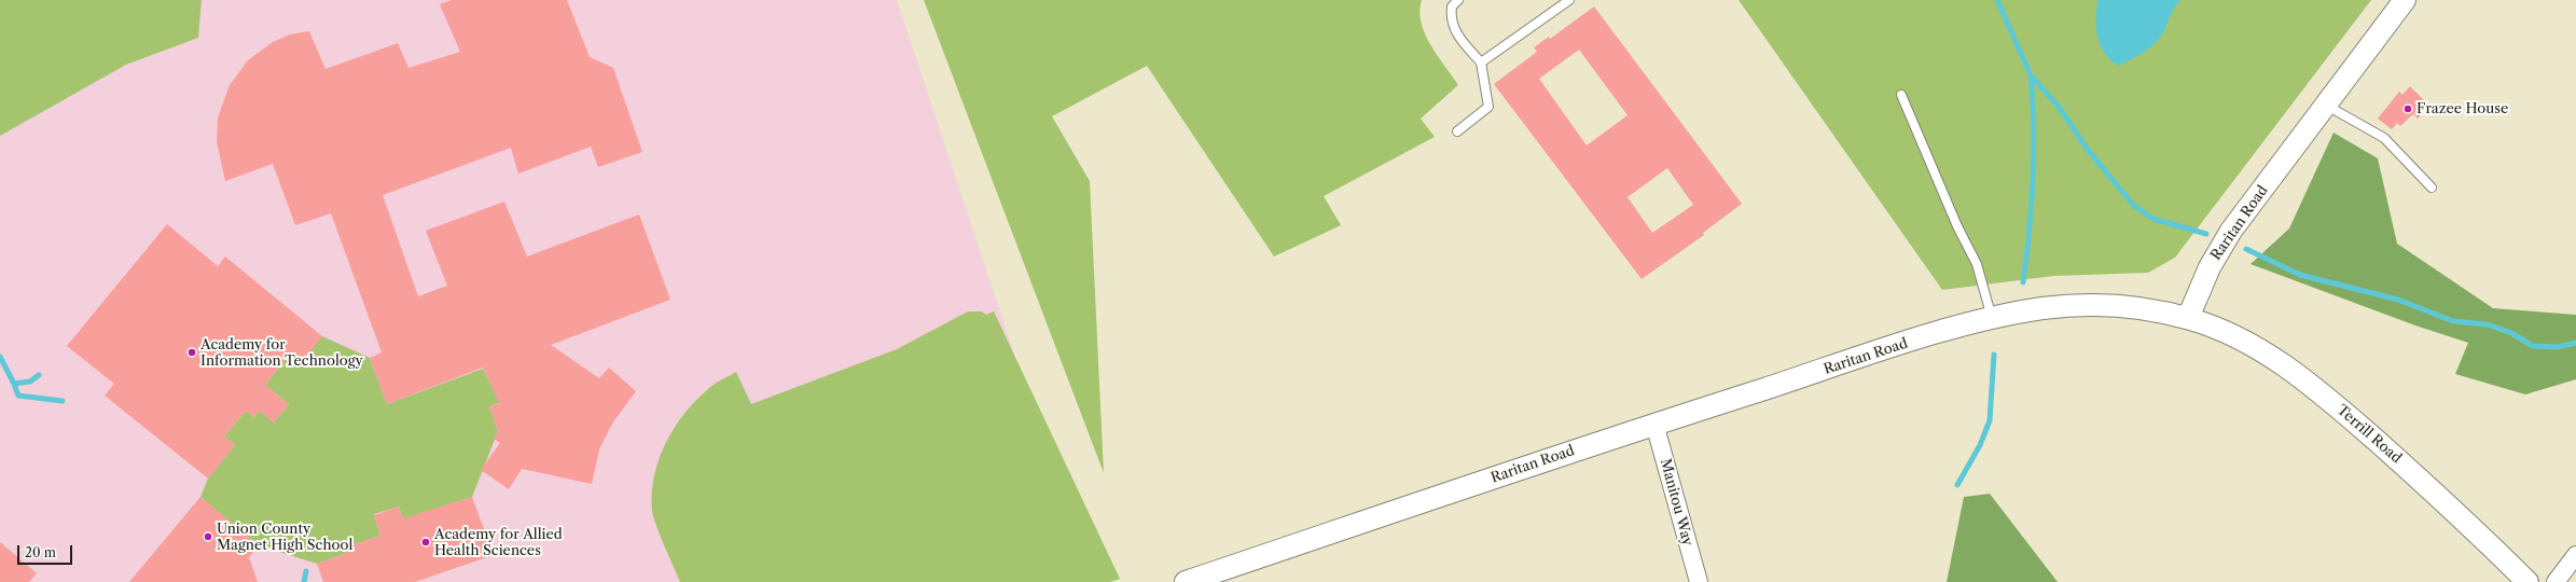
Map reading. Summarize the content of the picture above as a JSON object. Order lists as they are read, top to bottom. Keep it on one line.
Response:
{"streets":{"street":["Raritan Road","Terrill Road","Manitou Way"]},"crossings":[["Raritan Road","Terrill Road"],["Raritan Road","Manitou Way"]],"places":["Frazee House","Academy for Information Technology","Union County Magnet High School","Academy for Allied Health Sciences"],"scale_bar":"20 m"}
